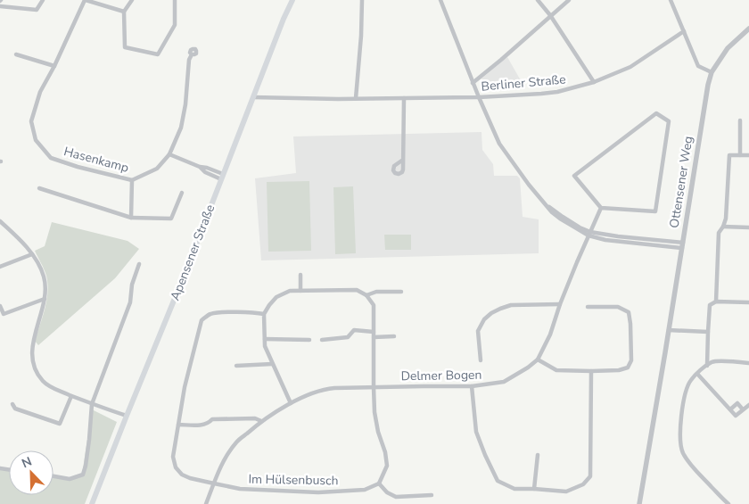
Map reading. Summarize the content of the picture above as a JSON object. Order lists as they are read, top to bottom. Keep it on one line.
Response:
{"streets":{"main road":["Apensener Straße"],"street":["Berliner Straße","Hasenkamp","Ottensener Weg","Delmer Bogen","Im Hülsenbusch"]},"crossings":[["Berliner Straße","Apensener Straße"],["Delmer Bogen","Im Hülsenbusch"]],"north":"top left"}
